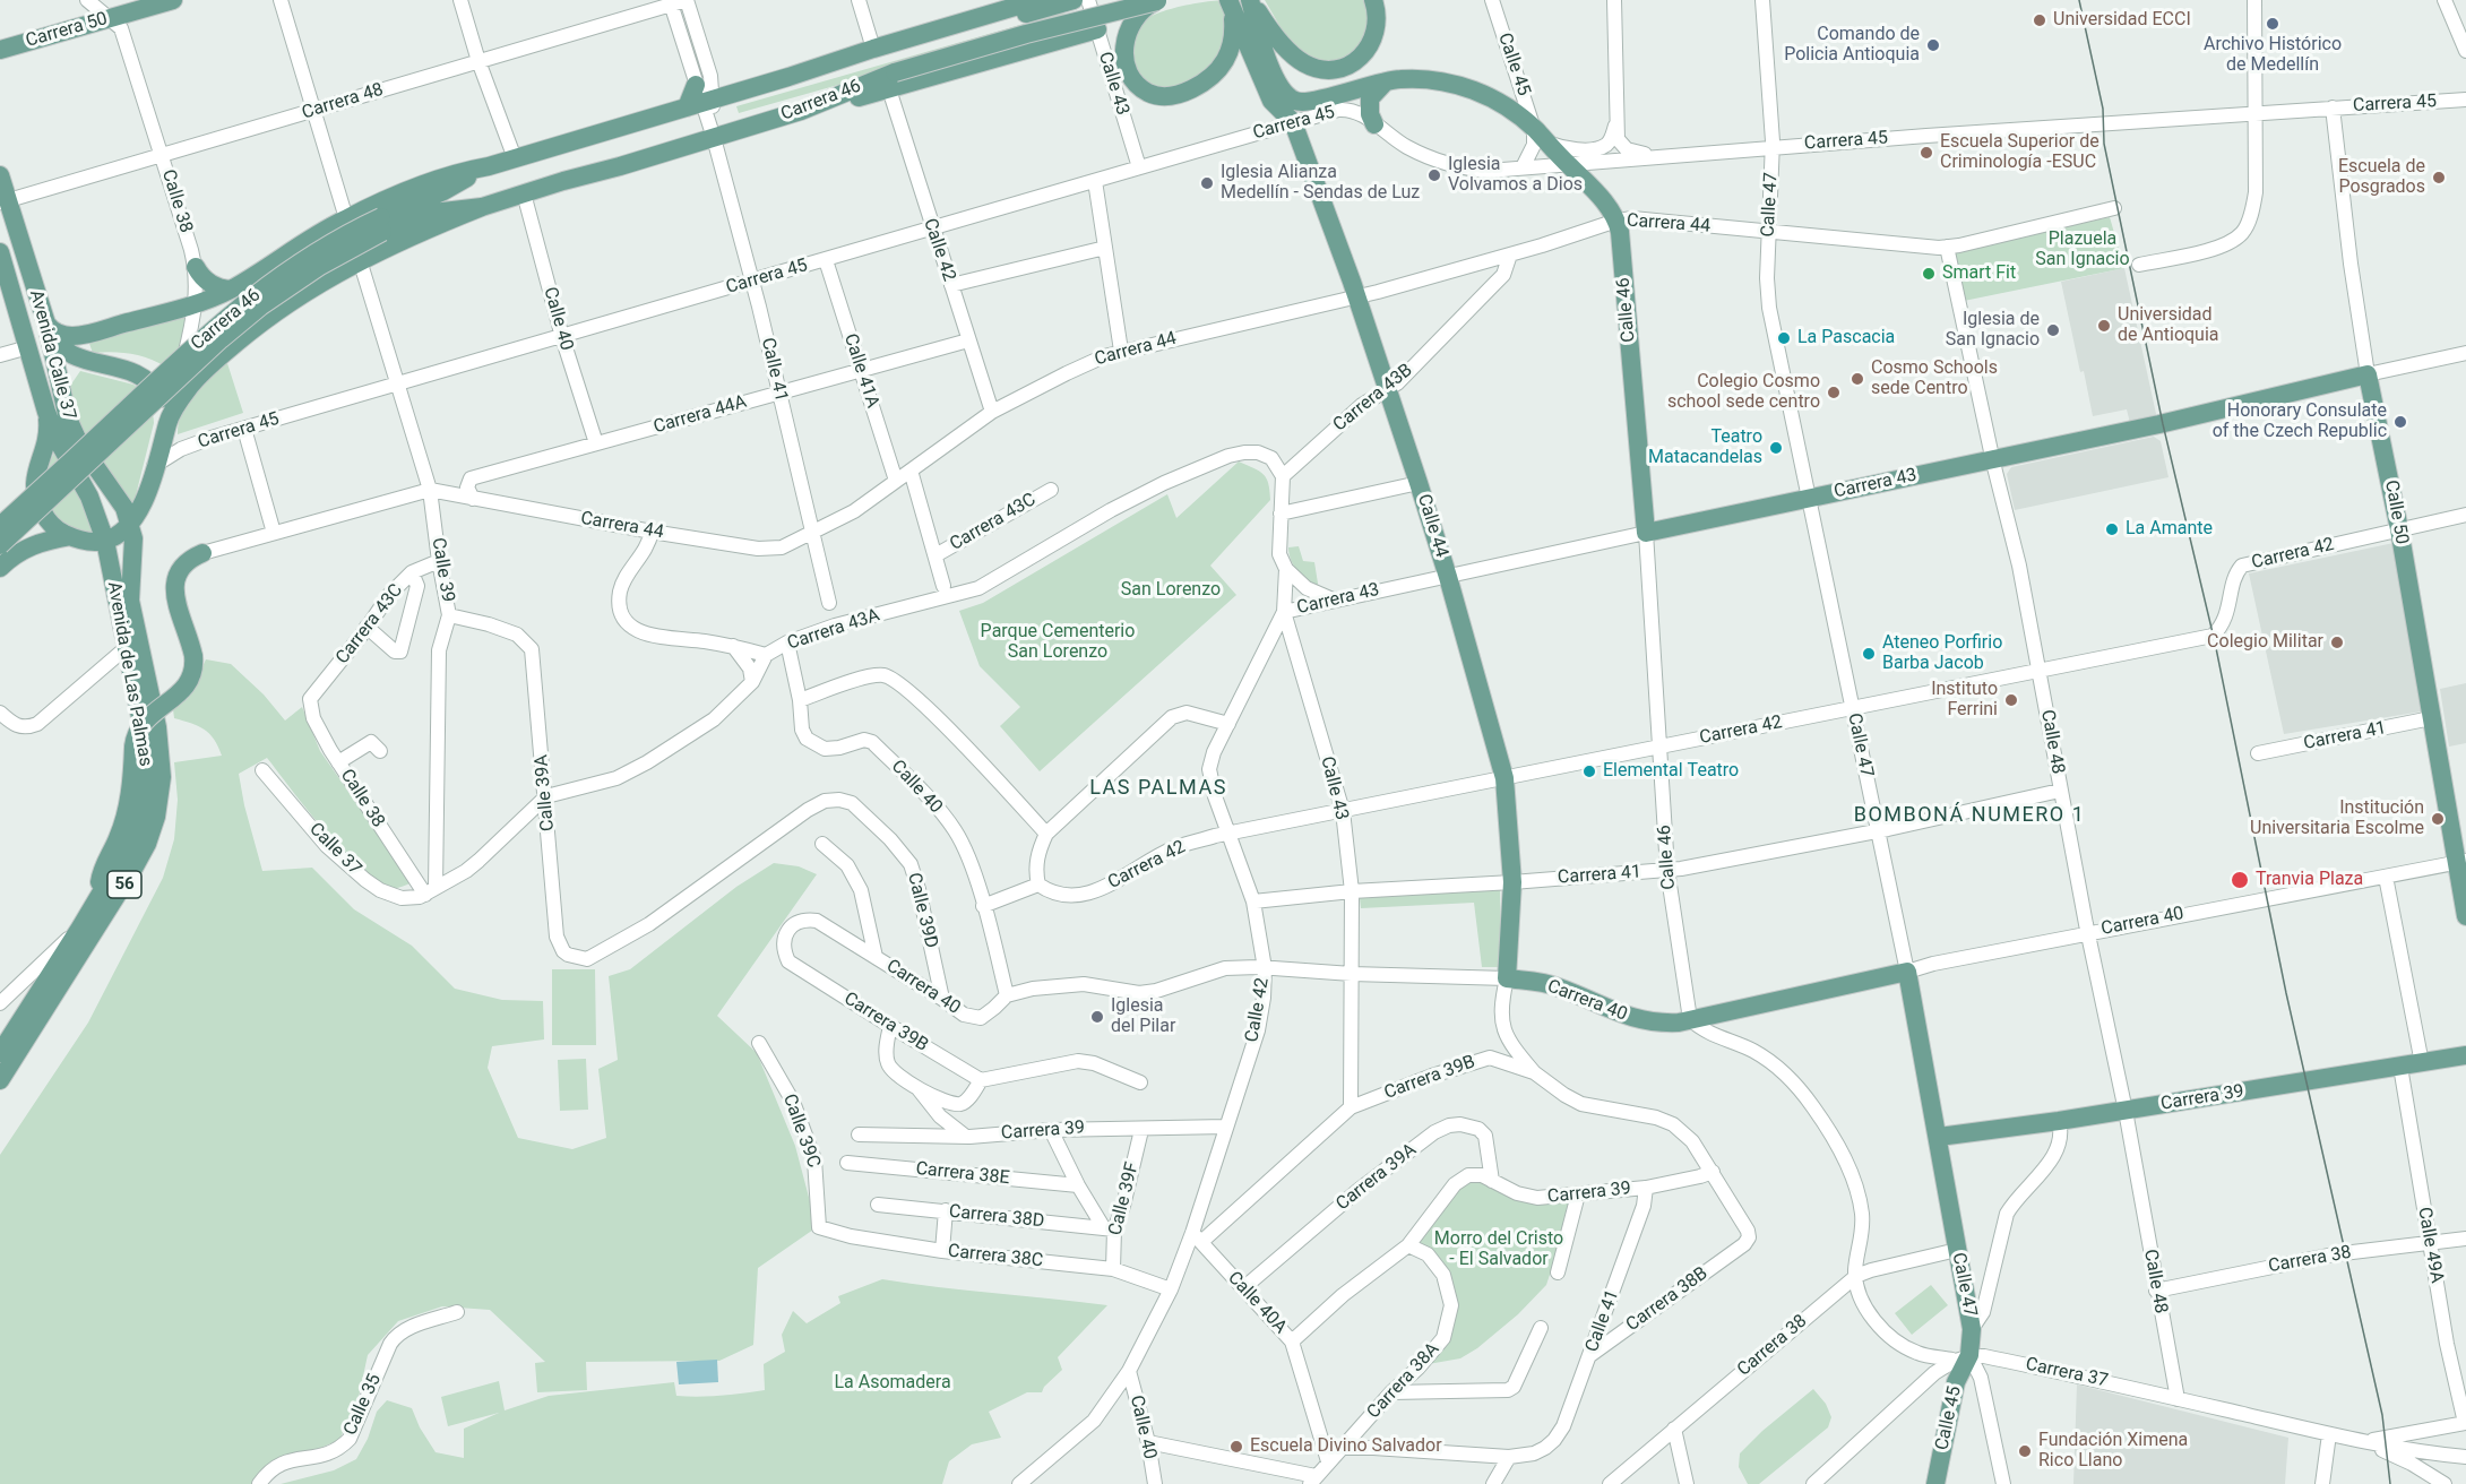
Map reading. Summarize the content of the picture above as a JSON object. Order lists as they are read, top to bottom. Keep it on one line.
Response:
{"streets":{"main road":["Carrera 50","Calle 45","Carrera 46","Calle 47","Calle 46","Avenida Calle 37","Carrera 43","Calle 50","Calle 44","Avenida de Las Palmas","56","Carrera 40","Carrera 39"],"street":["Calle 43","Carrera 48","Carrera 45","Calle 38","Carrera 44","Calle 42","Calle 40","Calle 41","Calle 41A","Carrera 43B","Carrera 44A","Carrera 43C","Carrera 42","Calle 39","Carrera 43A","Carrera 41","Calle 48","Calle 39A","Calle 37","Calle 39D","Carrera 39B","Calle 39C","Carrera 38E","Carrera 39A","Calle 39F","Carrera 38D","Calle 49A","Carrera 38C","Carrera 38","Carrera 38B","Calle 40A","Carrera 37","Carrera 38A","Calle 35"]},"crossings":[["Carrera 50","Calle 38"],["Calle 45","Carrera 45"],["Calle 45","Calle 47"],["Calle 45","Carrera 44"],["Calle 45","Calle 46"],["Calle 45","Carrera 37"],["Calle 43","Carrera 45"],["Calle 43","Calle 42"],["Calle 43","Carrera 43B"],["Calle 43","Carrera 43"],["Calle 43","Carrera 42"],["Calle 43","Carrera 43A"],["Calle 43","Carrera 41"],["Calle 43","Carrera 40"],["Calle 43","Carrera 39B"],["Carrera 46","Carrera 45"],["Carrera 46","Calle 38"],["Carrera 46","Calle 42"],["Carrera 46","Calle 40"],["Carrera 46","Avenida Calle 37"],["Carrera 46","Calle 41"],["Carrera 46","Calle 39"],["Carrera 46","Avenida de Las Palmas"],["Carrera 48","Calle 38"],["Carrera 48","Avenida Calle 37"],["Carrera 48","Calle 41"],["Carrera 45","Calle 47"],["Carrera 45","Calle 42"],["Carrera 45","Calle 40"],["Carrera 45","Calle 41"],["Carrera 45","Calle 41A"],["Carrera 45","Calle 50"],["Carrera 45","Calle 44"],["Carrera 45","Calle 39"],["Calle 38","Carrera 43C"],["Calle 38","Calle 39"],["Calle 38","Calle 37"],["Calle 47","Carrera 44"],["Calle 47","Carrera 43"],["Calle 47","Carrera 42"],["Calle 47","Carrera 41"],["Calle 47","Carrera 40"],["Calle 47","Carrera 39"],["Calle 47","Carrera 38"],["Calle 47","Carrera 37"],["Carrera 44","Calle 42"],["Carrera 44","Calle 46"],["Carrera 44","Calle 41"],["Carrera 44","Calle 41A"],["Carrera 44","Carrera 43B"],["Carrera 44","Carrera 44A"],["Carrera 44","Calle 44"],["Carrera 44","Calle 39"],["Carrera 44","Calle 48"],["Calle 42","Calle 40"],["Calle 42","Carrera 44A"],["Calle 42","Carrera 43"],["Calle 42","Carrera 42"],["Calle 42","Carrera 41"],["Calle 42","Carrera 40"],["Calle 42","Carrera 39B"],["Calle 42","Carrera 39"],["Calle 42","Carrera 38C"],["Calle 42","Calle 40A"],["Calle 46","Carrera 43"],["Calle 46","Carrera 42"],["Calle 46","Carrera 41"],["Calle 46","Carrera 40"],["Calle 40","Carrera 44A"],["Calle 40","Carrera 43A"],["Calle 40","Carrera 40"],["Avenida Calle 37","Avenida de Las Palmas"],["Calle 41","Carrera 44A"],["Calle 41","Carrera 39"],["Calle 41","Carrera 38B"],["Calle 41","Carrera 38A"],["Calle 41A","Carrera 44A"],["Carrera 43B","Calle 44"],["Carrera 43B","Carrera 43A"],["Carrera 43","Calle 50"],["Carrera 43","Calle 44"],["Carrera 43","Calle 48"],["Calle 50","Carrera 42"],["Calle 50","Carrera 41"],["Calle 50","Carrera 40"],["Carrera 43C","Calle 39"],["Calle 44","Carrera 42"],["Calle 44","Carrera 41"],["Calle 44","Carrera 40"],["Calle 44","Carrera 39B"],["Carrera 42","Calle 48"],["Calle 39","Calle 39A"],["Calle 39","Calle 37"],["Carrera 43A","Calle 39A"],["Carrera 41","Calle 48"],["Calle 48","Carrera 40"],["Calle 48","Carrera 39"],["Calle 48","Carrera 38"],["Calle 48","Carrera 37"],["Calle 39A","Calle 39D"],["Calle 39D","Carrera 40"],["Carrera 40","Carrera 39B"],["Carrera 39B","Carrera 39"],["Carrera 39B","Carrera 38B"],["Carrera 39B","Calle 40A"],["Carrera 39","Carrera 39A"],["Carrera 39","Calle 39F"],["Carrera 39","Calle 49A"],["Carrera 39","Calle 40A"],["Carrera 39","Carrera 38A"],["Calle 39C","Carrera 38C"],["Carrera 39A","Calle 40A"],["Calle 39F","Carrera 38D"],["Calle 39F","Carrera 38C"],["Calle 49A","Carrera 38"],["Calle 49A","Carrera 37"],["Calle 40A","Carrera 38A"]],"districts":["LAS PALMAS","BOMBONÁ NUMERO 1"],"parks":["Plazuela San Ignacio","San Lorenzo","Parque Cementerio San Lorenzo","Morro del Cristo - El Salvador","La Asomadera"],"places":["Universidad ECCI","Archivo Histórico de Medellín","Comando de Policia Antioquia","Escuela Superior de Criminología -ESUC","Iglesia Volvamos a Dios","Escuela de Posgrados","Iglesia Alianza Medellín - Sendas de Luz","Smart Fit","Universidad de Antioquia","Iglesia de San Ignacio","La Pascacia","Cosmo Schools sede Centro","Colegio Cosmo school sede centro","Honorary Consulate of the Czech Republic","Teatro Matacandelas","La Amante","Colegio Militar","Ateneo Porfirio Barba Jacob","Instituto Ferrini","Elemental Teatro","Institución Universitaria Escolme","Tranvia Plaza","Iglesia del Pilar","Escuela Divino Salvador","Fundación Ximena Rico Llano"]}
